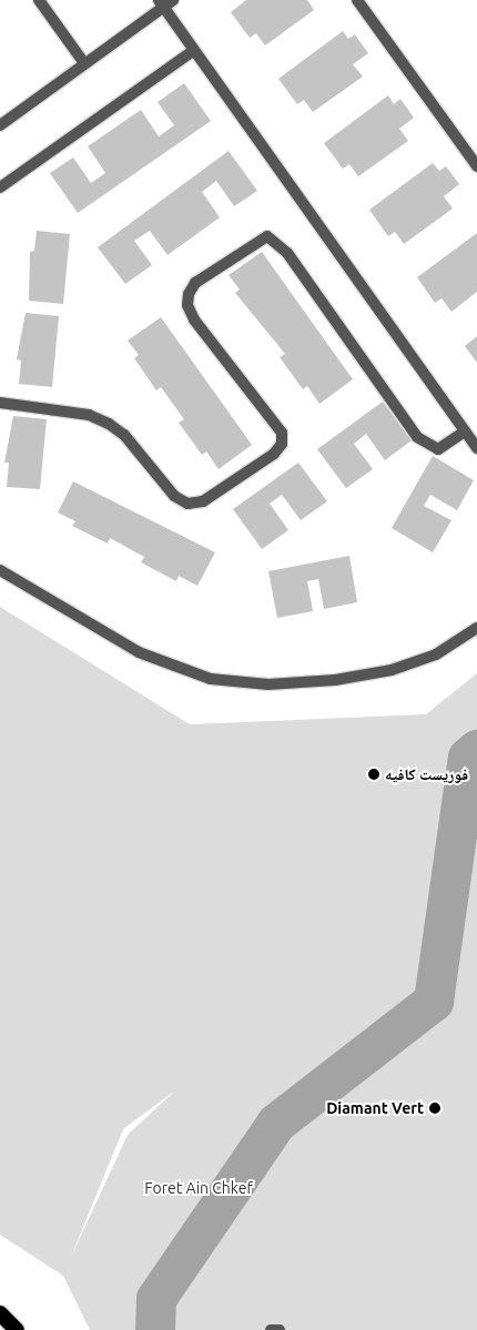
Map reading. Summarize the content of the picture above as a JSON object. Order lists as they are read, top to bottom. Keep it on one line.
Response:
{"parks":["Foret Ain Chkef"],"places":["فوريست كافيه","Diamant Vert"]}
